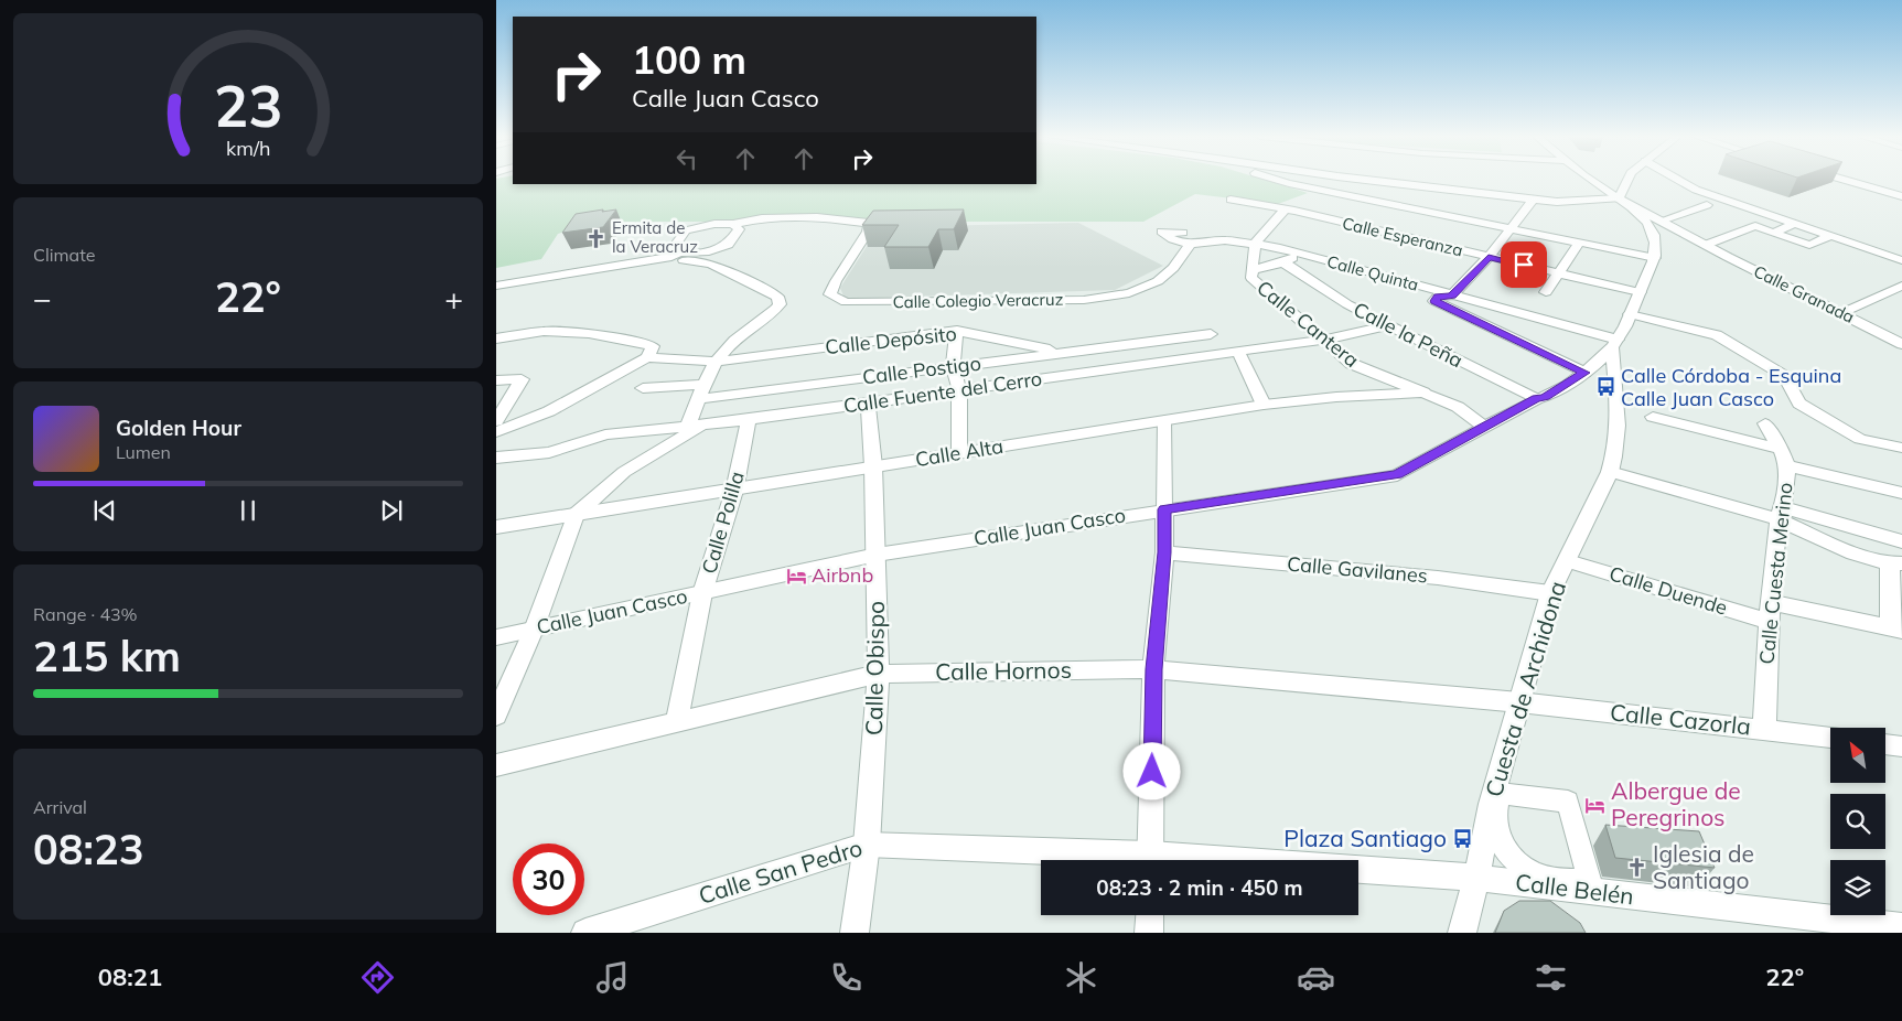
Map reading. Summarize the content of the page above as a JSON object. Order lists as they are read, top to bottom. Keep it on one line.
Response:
{"streets":{"street":["Calle Esperanza","Calle Quinta","Calle Granada","Calle Colegio Veracruz","Calle Cantera","Calle la Peña","Calle Depósito","Calle Postigo","Calle Fuente del Cerro","Calle Alta","Calle Polilla","Calle Juan Casco","Calle Gavilanes","Calle Cuesta Merino","Calle Duende","Calle Obispo","Calle Hornos","Cuesta de Archidona","Calle Cazorla","Calle San Pedro","Calle Belén"]},"crossings":[["Calle Quinta","Calle Cantera"],["Calle Quinta","Calle Juan Casco"],["Calle Quinta","Cuesta de Archidona"],["Calle Cantera","Calle Fuente del Cerro"],["Calle Cantera","Calle Alta"],["Calle Cantera","Calle Juan Casco"],["Calle la Peña","Calle Fuente del Cerro"],["Calle la Peña","Calle Juan Casco"],["Calle Depósito","Calle Postigo"],["Calle Depósito","Calle Fuente del Cerro"],["Calle Fuente del Cerro","Calle Polilla"],["Calle Fuente del Cerro","Calle Obispo"],["Calle Alta","Calle Polilla"],["Calle Alta","Calle Obispo"],["Calle Polilla","Calle Juan Casco"],["Calle Polilla","Calle Hornos"],["Calle Juan Casco","Calle Obispo"],["Calle Juan Casco","Cuesta de Archidona"],["Calle Gavilanes","Cuesta de Archidona"],["Calle Cuesta Merino","Calle Duende"],["Calle Cuesta Merino","Calle Cazorla"],["Calle Duende","Cuesta de Archidona"],["Calle Obispo","Calle Hornos"],["Calle Obispo","Calle San Pedro"],["Calle Hornos","Cuesta de Archidona"],["Calle Hornos","Calle Cazorla"],["Cuesta de Archidona","Calle Cazorla"],["Cuesta de Archidona","Calle San Pedro"],["Cuesta de Archidona","Calle Belén"],["Calle San Pedro","Calle Belén"]],"places":{"church":["Ermita de la Veracruz","Iglesia de Santiago"],"bus stop":["Calle Córdoba - Esquina Calle Juan Casco","Plaza Santiago"],"hotel":["Airbnb","Albergue de Peregrinos"]},"north":"top left","page":{"turn":["100 m","Calle Juan Casco"],"tile":["Climate",["Range · 43%","215 km"],["Arrival","08:23"]],"heat":["−","22°","+"],"song":["Golden Hour","Lumen"],"limit":"30","trip":"08:23 · 2 min · 450 m","tabs":["08:21","22°"],"gauge":["23","km/h"]}}
